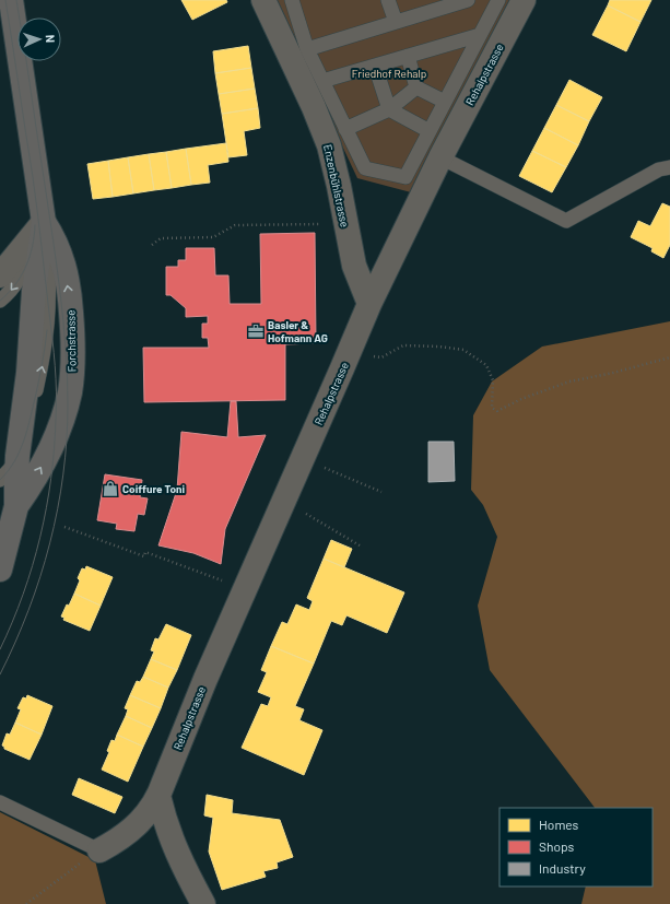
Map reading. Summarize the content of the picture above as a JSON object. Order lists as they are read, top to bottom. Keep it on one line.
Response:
{"streets":{"main road":["Forchstrasse"],"street":["Rehalpstrasse","Enzenbühlstrasse"]},"crossings":[["Rehalpstrasse","Enzenbühlstrasse"]],"parks":["Friedhof Rehalp"],"places":{"office":["Basler & Hofmann AG"],"shop":["Coiffure Toni"]},"legend":["Homes","Shops","Industry"],"north":"right"}
